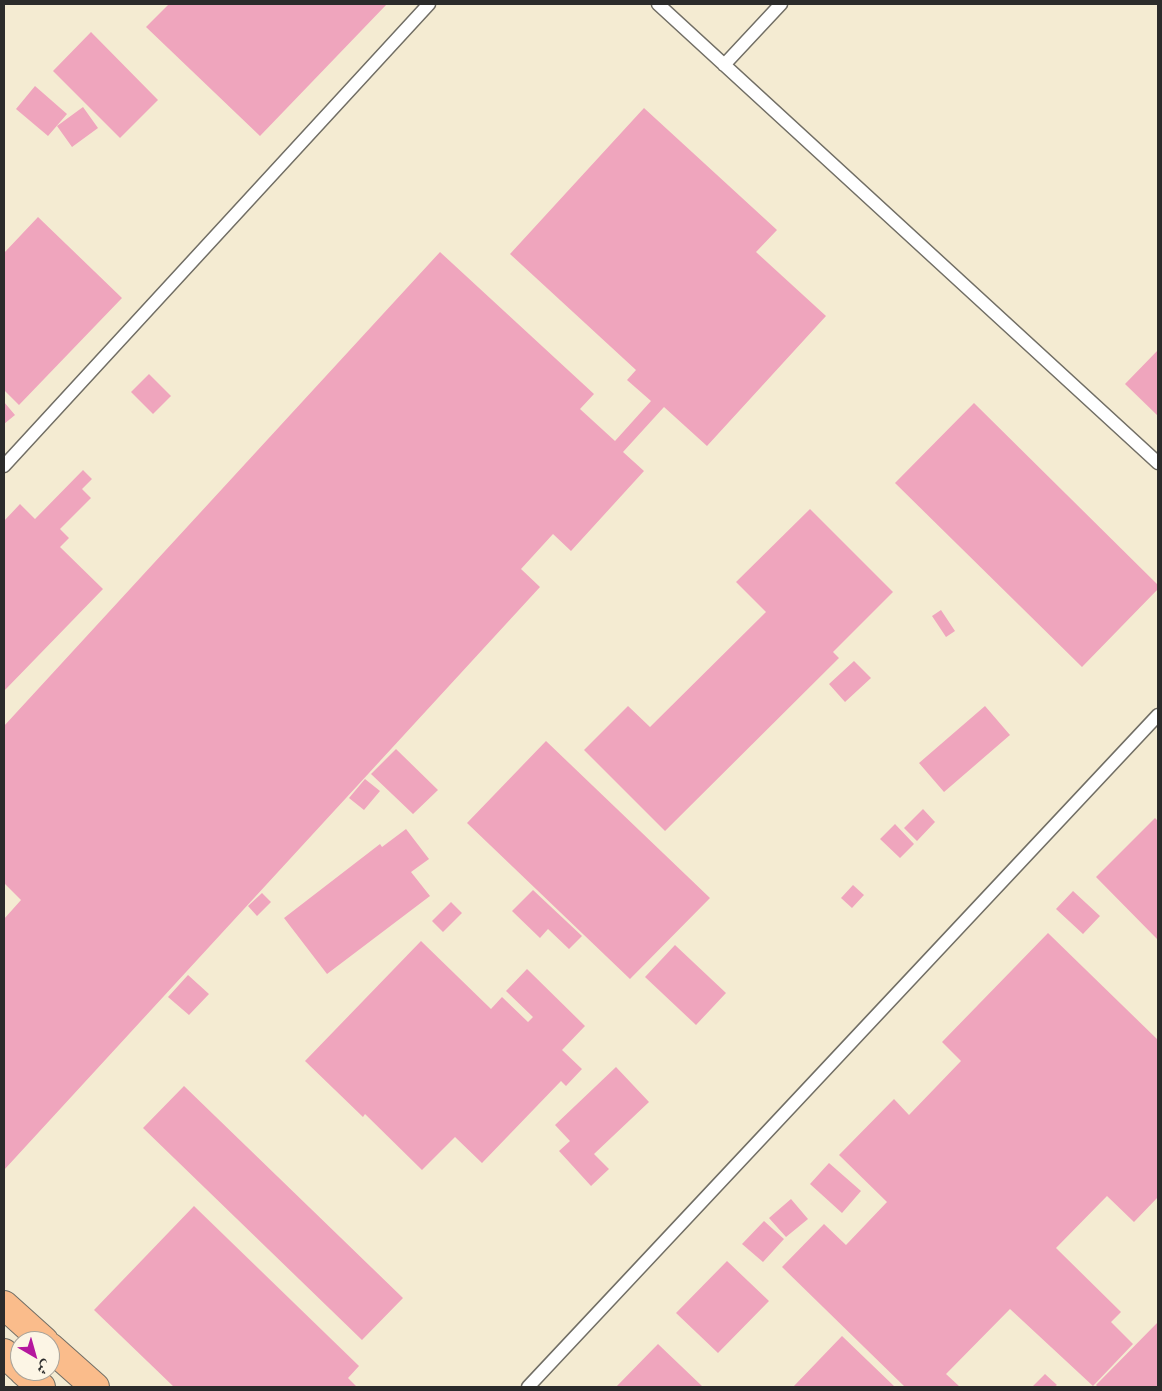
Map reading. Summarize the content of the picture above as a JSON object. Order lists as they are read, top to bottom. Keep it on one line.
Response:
{"north":"bottom right"}
